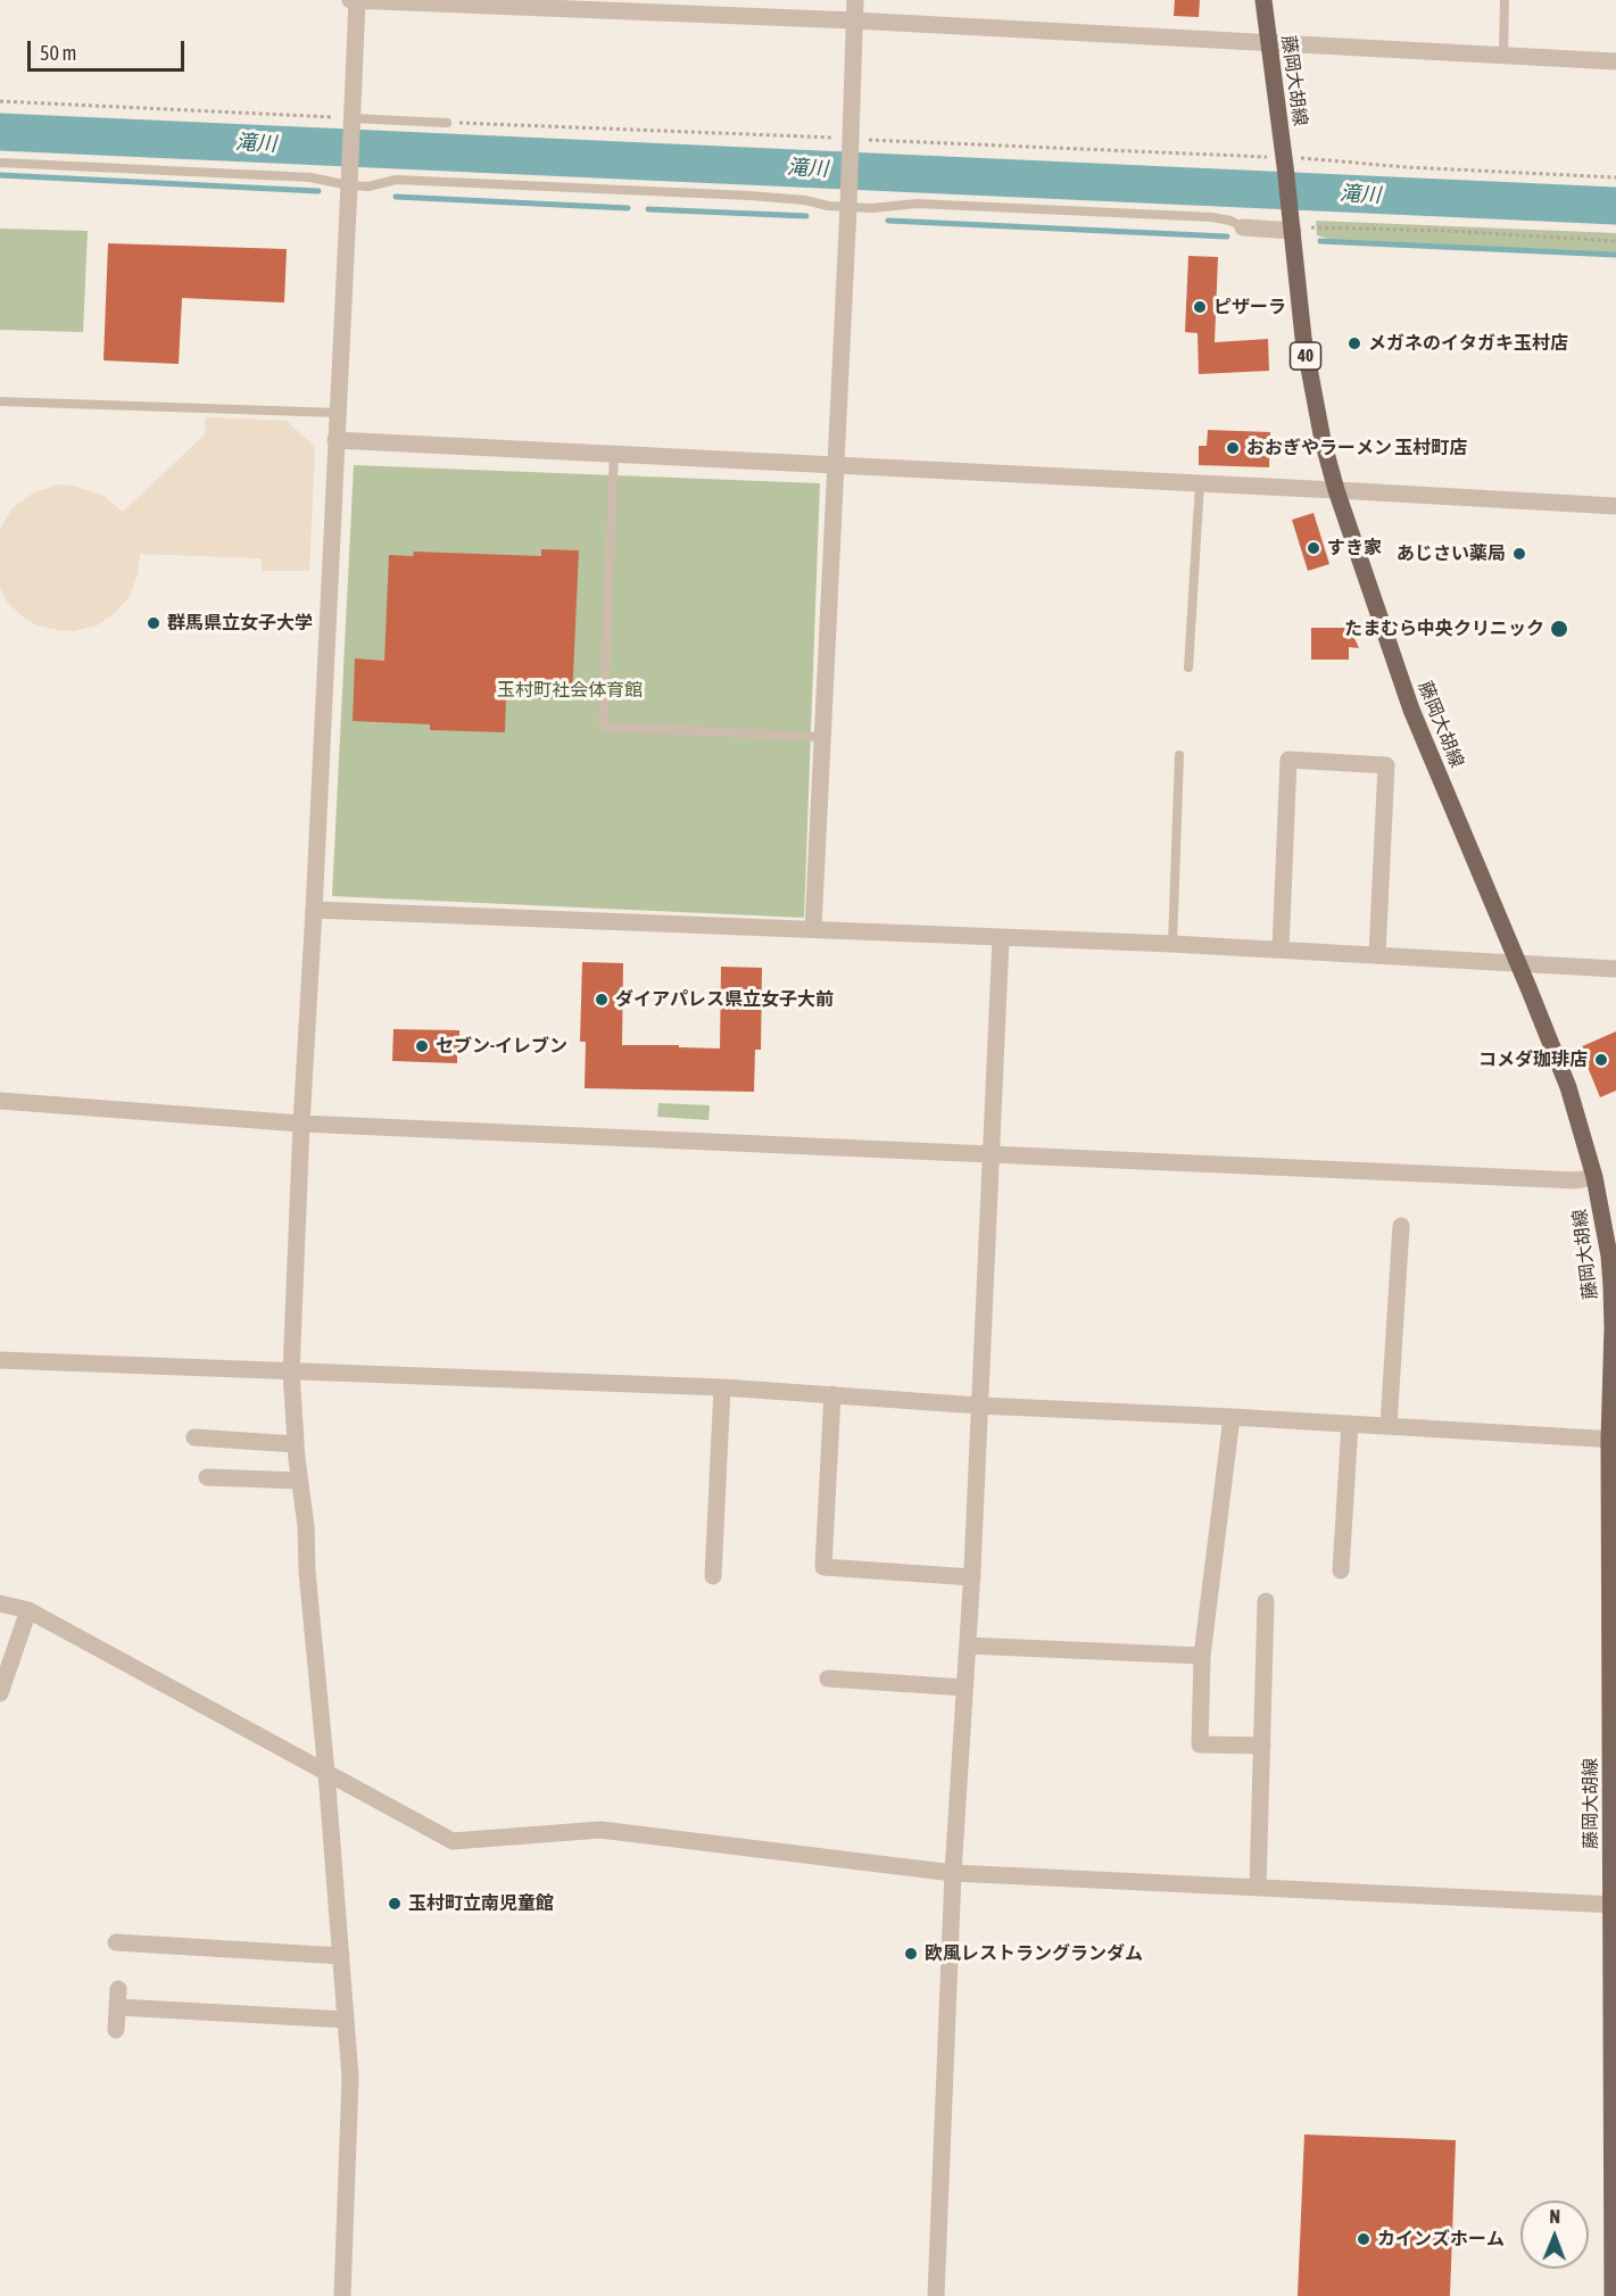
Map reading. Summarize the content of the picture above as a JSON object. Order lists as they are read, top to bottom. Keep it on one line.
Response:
{"streets":{"main road":["藤岡大胡線","40"]},"water":["滝川"],"parks":["玉村町社会体育館"],"places":["ピザーラ","メガネのイタガキ玉村店","おおぎやラーメン 玉村町店","すき家","あじさい薬局","群馬県立女子大学","たまむら中央クリニック","ダイアパレス県立女子大前","セブン-イレブン","コメダ珈琲店","玉村町立南児童館","欧風レストラングランダム","カインズホーム"],"scale_bar":"50 m","north":"top"}
